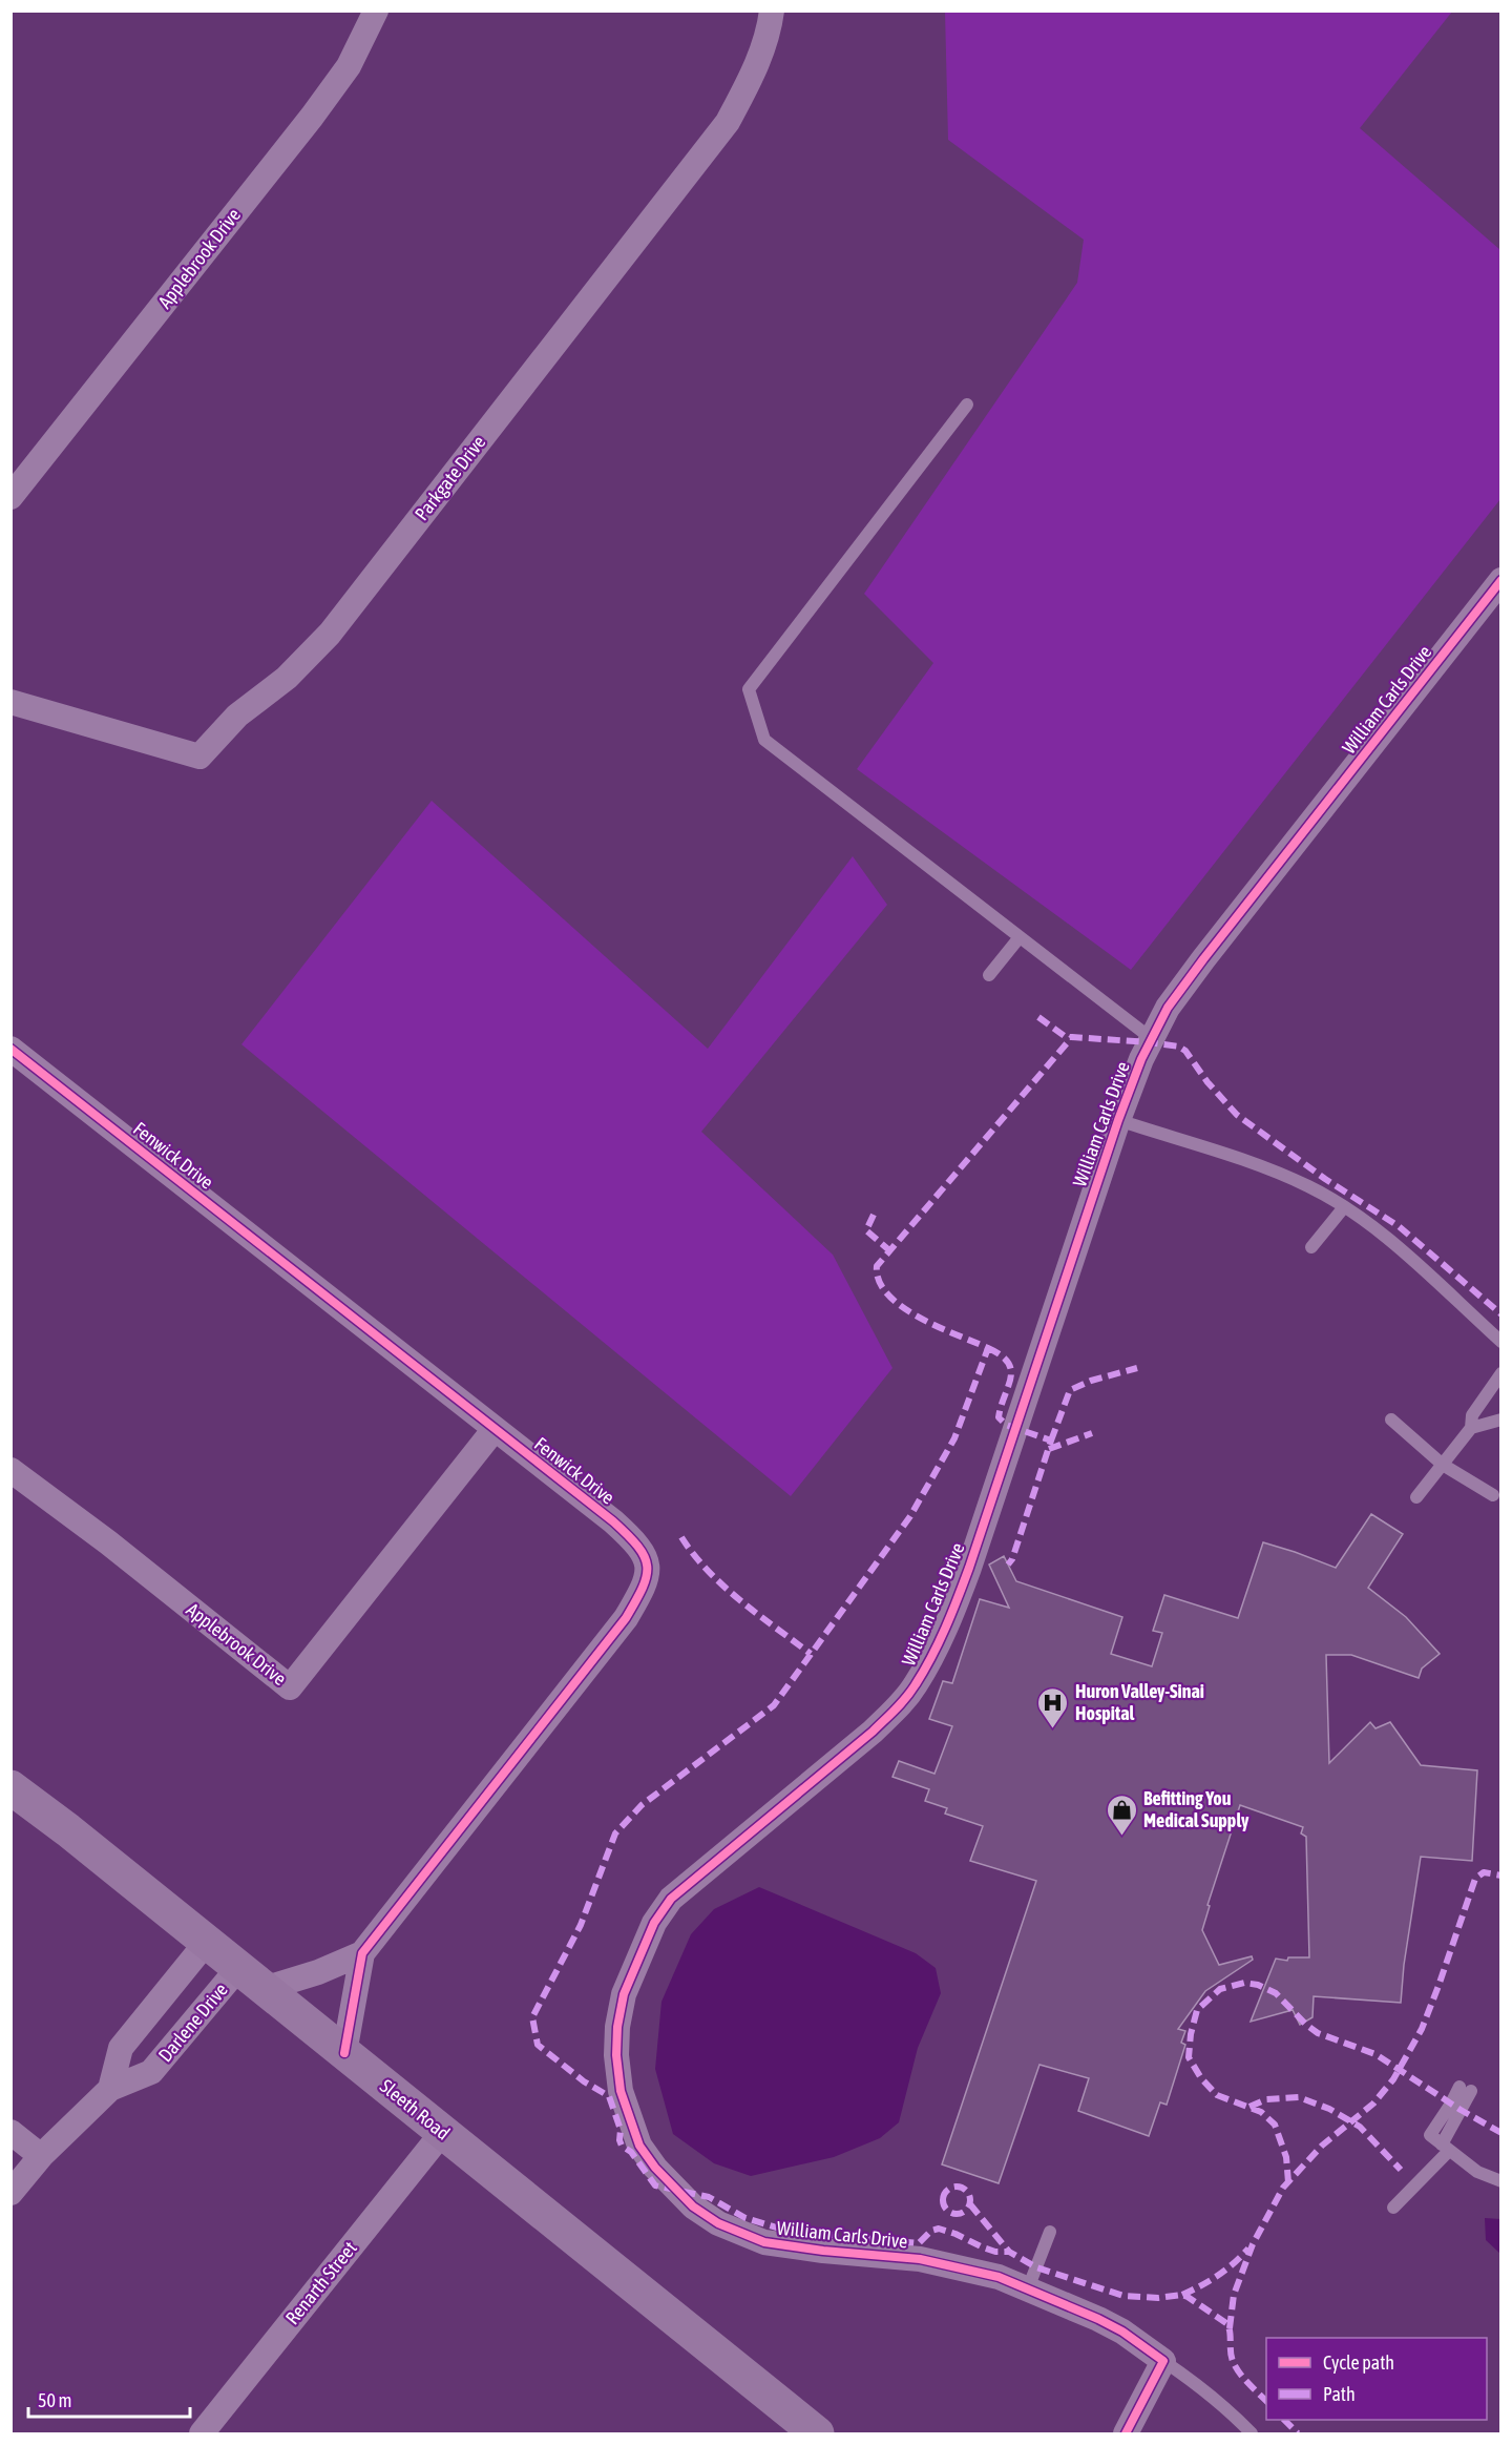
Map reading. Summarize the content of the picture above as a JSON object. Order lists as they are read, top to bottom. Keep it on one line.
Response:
{"streets":{"street":["Applebrook Drive","Parkgate Drive","William Carls Drive","Fenwick Drive","Darlene Drive","Sleeth Road","Renarth Street"]},"crossings":[["Applebrook Drive","Fenwick Drive"],["Fenwick Drive","Darlene Drive"],["Fenwick Drive","Sleeth Road"],["Darlene Drive","Sleeth Road"],["Sleeth Road","Renarth Street"]],"places":{"hospital":["Huron Valley-Sinai Hospital"],"shop":["Befitting You Medical Supply"]},"legend":["Cycle path","Path"],"scale_bar":"50 m"}
